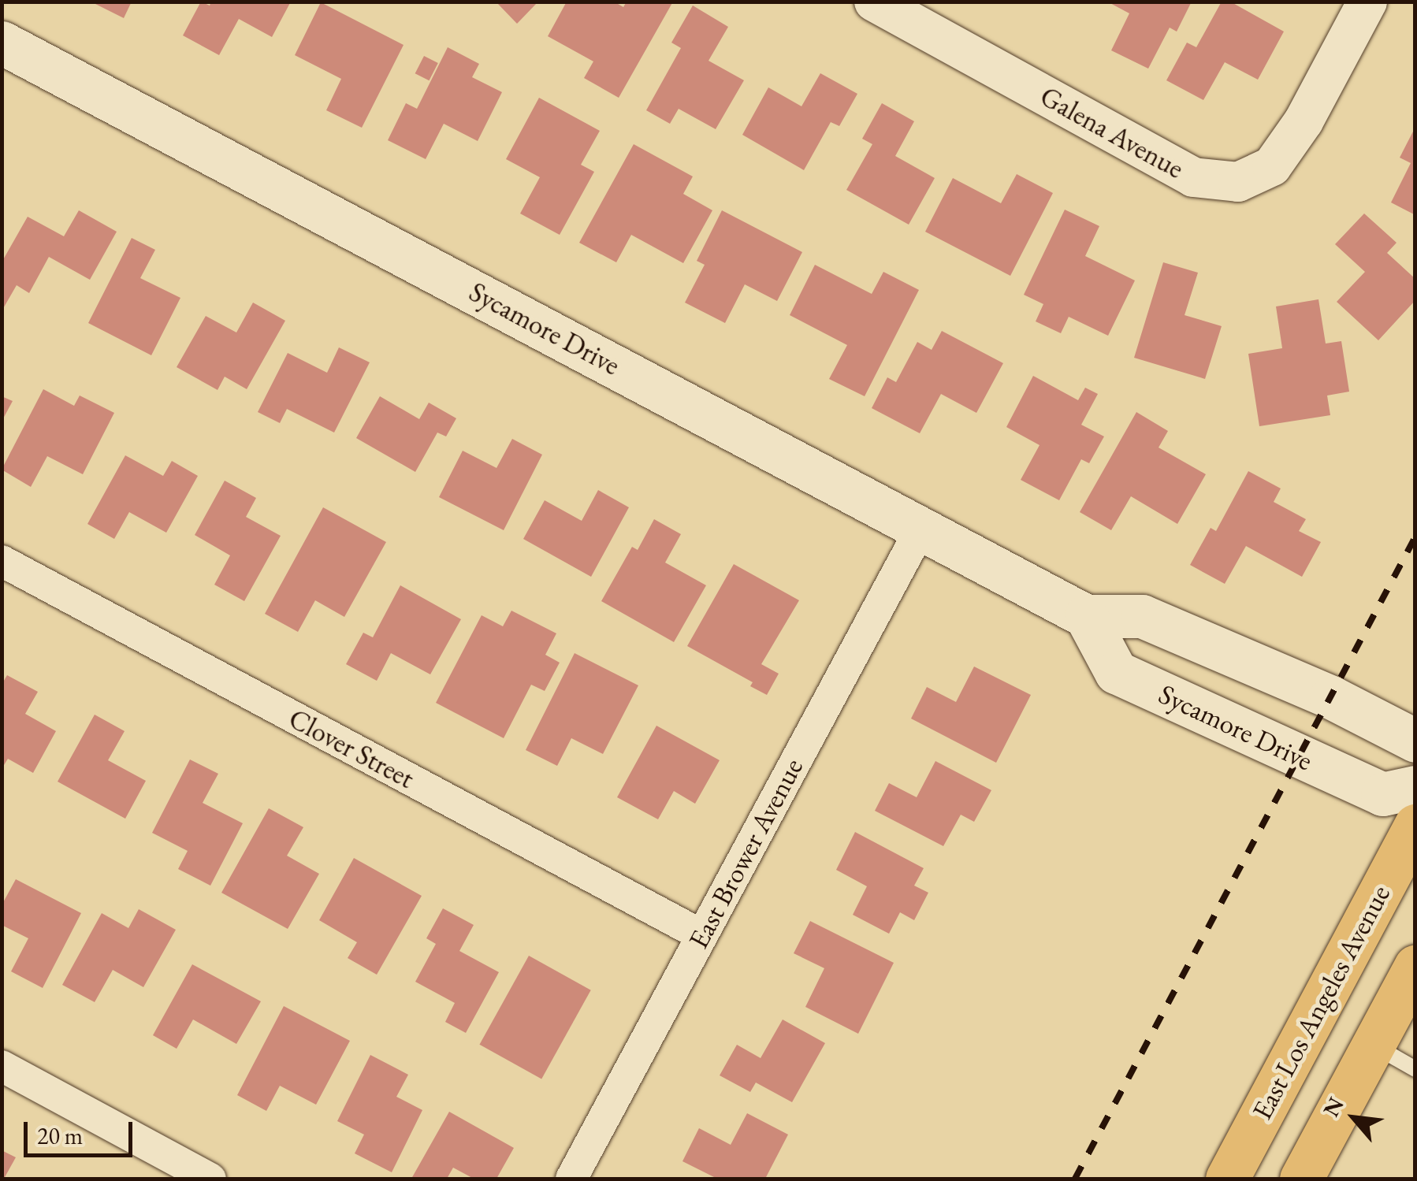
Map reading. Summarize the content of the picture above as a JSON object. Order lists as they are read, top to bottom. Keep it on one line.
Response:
{"streets":{"main road":["Sycamore Drive","East Los Angeles Avenue"],"street":["Galena Avenue","Clover Street","East Brower Avenue"]},"crossings":[["Sycamore Drive","East Brower Avenue"],["Clover Street","East Brower Avenue"]],"scale_bar":"20 m","north":"top left"}
